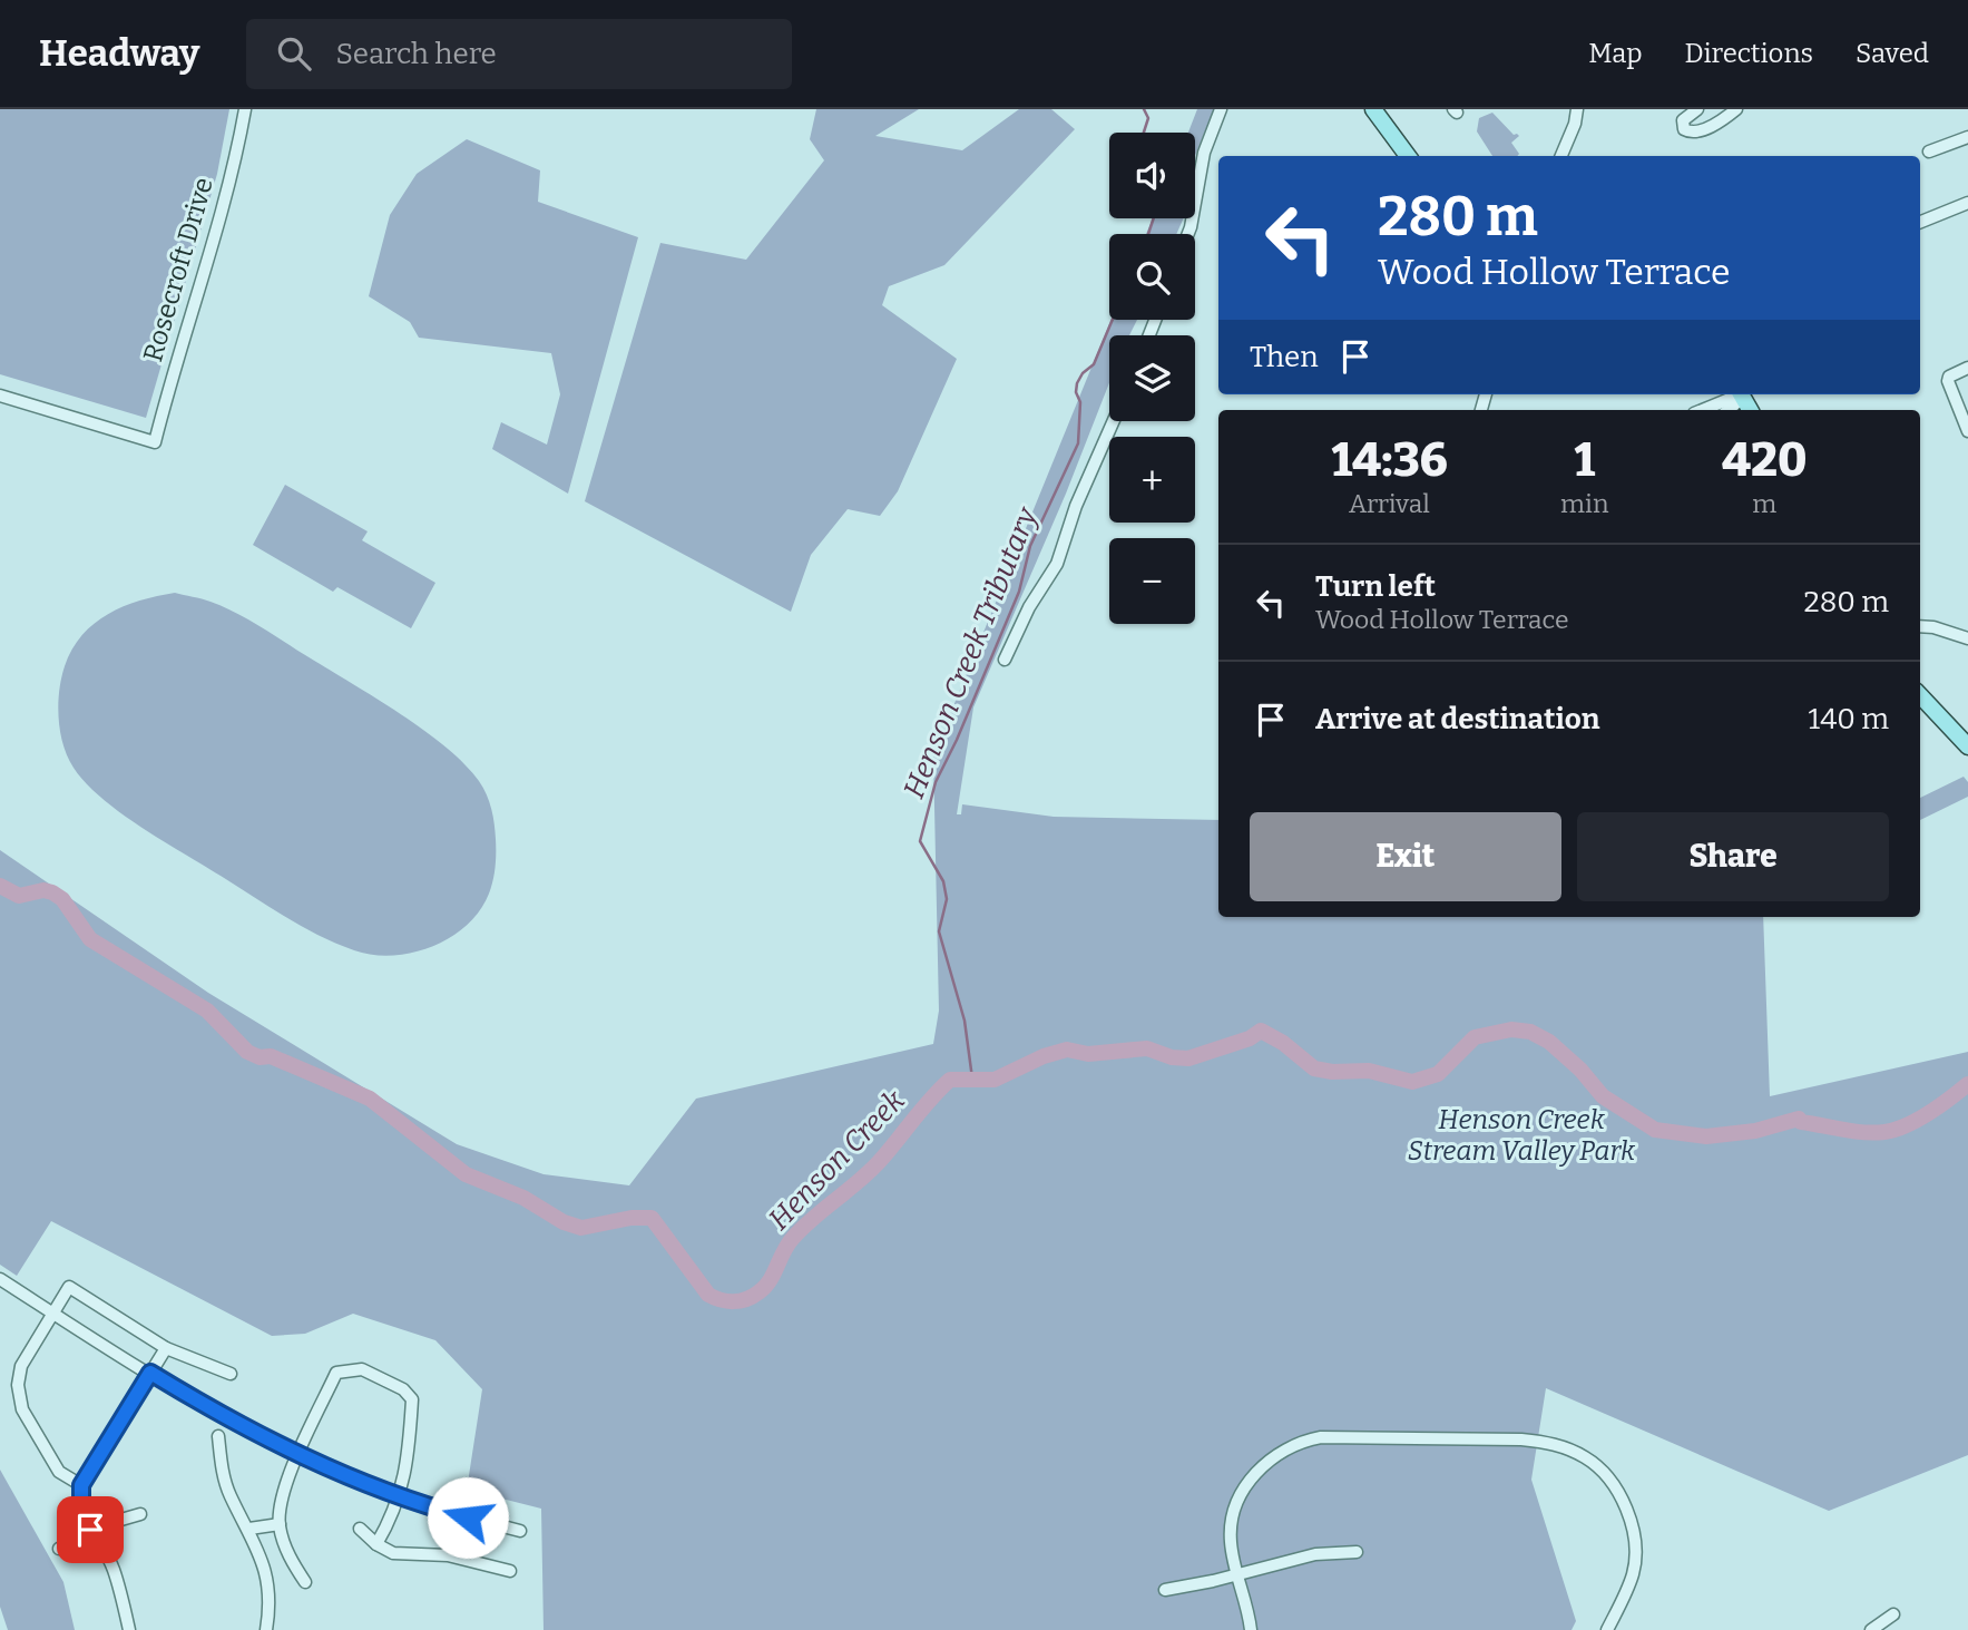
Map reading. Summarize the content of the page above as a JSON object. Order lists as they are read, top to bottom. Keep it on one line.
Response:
{"streets":{"street":["Rosecroft Drive"]},"water":["Henson Creek Tributary","Henson Creek"],"parks":["Henson Creek Stream Valley Park"],"page":{"header":"Headway","search":"Search here","nav":["Map","Directions","Saved"],"map_buttons":["+","−"],"turn":["280 m","Wood Hollow Terrace"],"then":"Then","eta":["14:36","Arrival","1","min","420","m"],"list":[{"name":"Turn left","note":"Wood Hollow Terrace","value":"280 m"},{"name":"Arrive at destination","value":"140 m"}],"buttons":["Exit","Share"]}}
